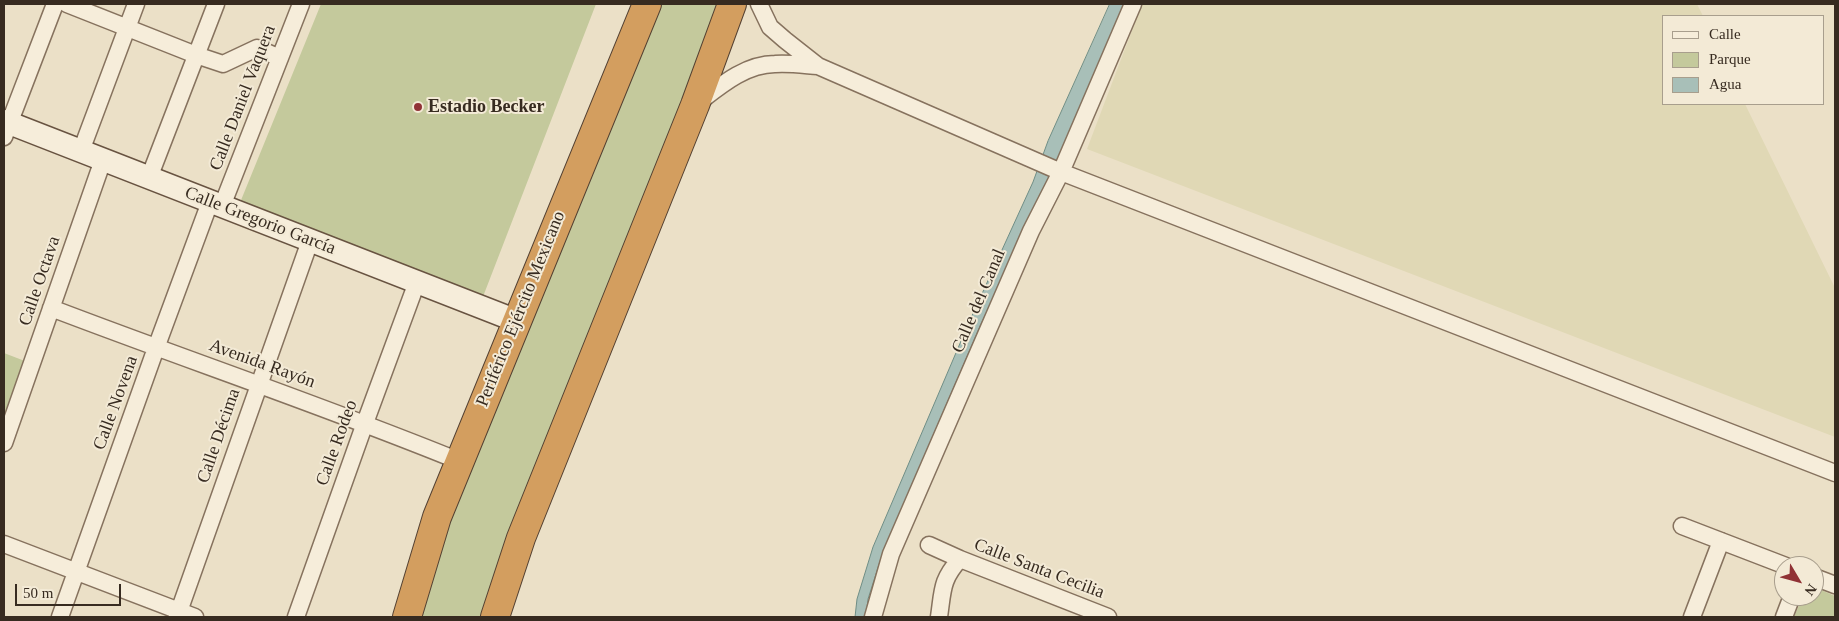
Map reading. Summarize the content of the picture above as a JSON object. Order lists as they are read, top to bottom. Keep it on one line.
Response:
{"streets":{"highway":["Periférico Ejército Mexicano"],"street":["Calle Daniel Vaquera","Calle Gregorio García","Calle Octava","Calle del Canal","Avenida Rayón","Calle Novena","Calle Décima","Calle Rodeo","Calle Santa Cecilia"]},"crossings":[["Calle Daniel Vaquera","Calle Gregorio García"],["Calle Daniel Vaquera","Calle Novena"],["Calle Gregorio García","Calle Octava"],["Calle Gregorio García","Periférico Ejército Mexicano"],["Calle Gregorio García","Calle Novena"],["Calle Gregorio García","Calle Décima"],["Calle Gregorio García","Calle Rodeo"],["Calle Octava","Avenida Rayón"],["Periférico Ejército Mexicano","Avenida Rayón"],["Avenida Rayón","Calle Novena"],["Avenida Rayón","Calle Décima"],["Avenida Rayón","Calle Rodeo"]],"places":["Estadio Becker"],"legend":["Calle","Parque","Agua"],"scale_bar":"50 m","north":"bottom right"}
